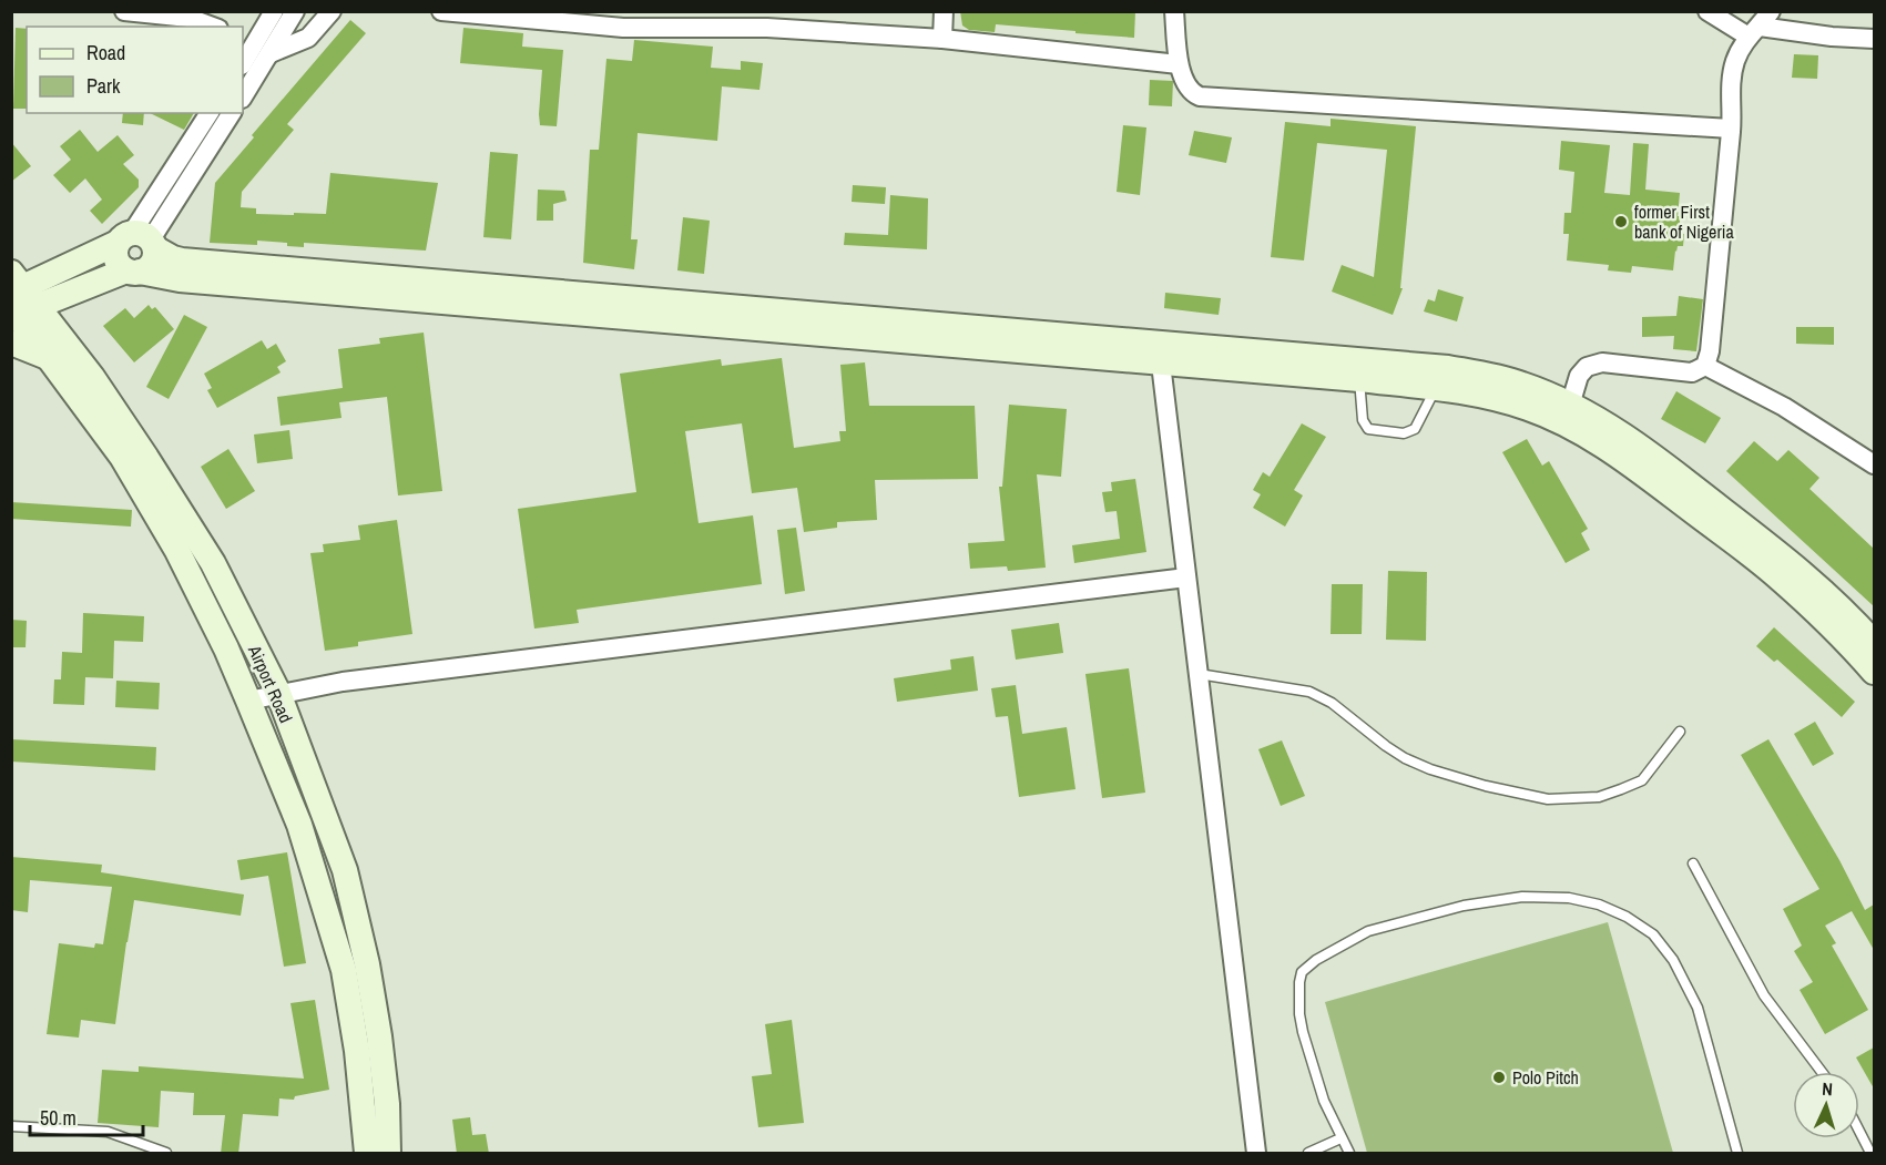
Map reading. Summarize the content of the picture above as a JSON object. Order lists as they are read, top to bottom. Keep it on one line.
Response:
{"streets":{"main road":["Airport Road"]},"places":["former First bank of Nigeria","Polo Pitch"],"legend":["Road","Park"],"scale_bar":"50 m","north":"top"}
